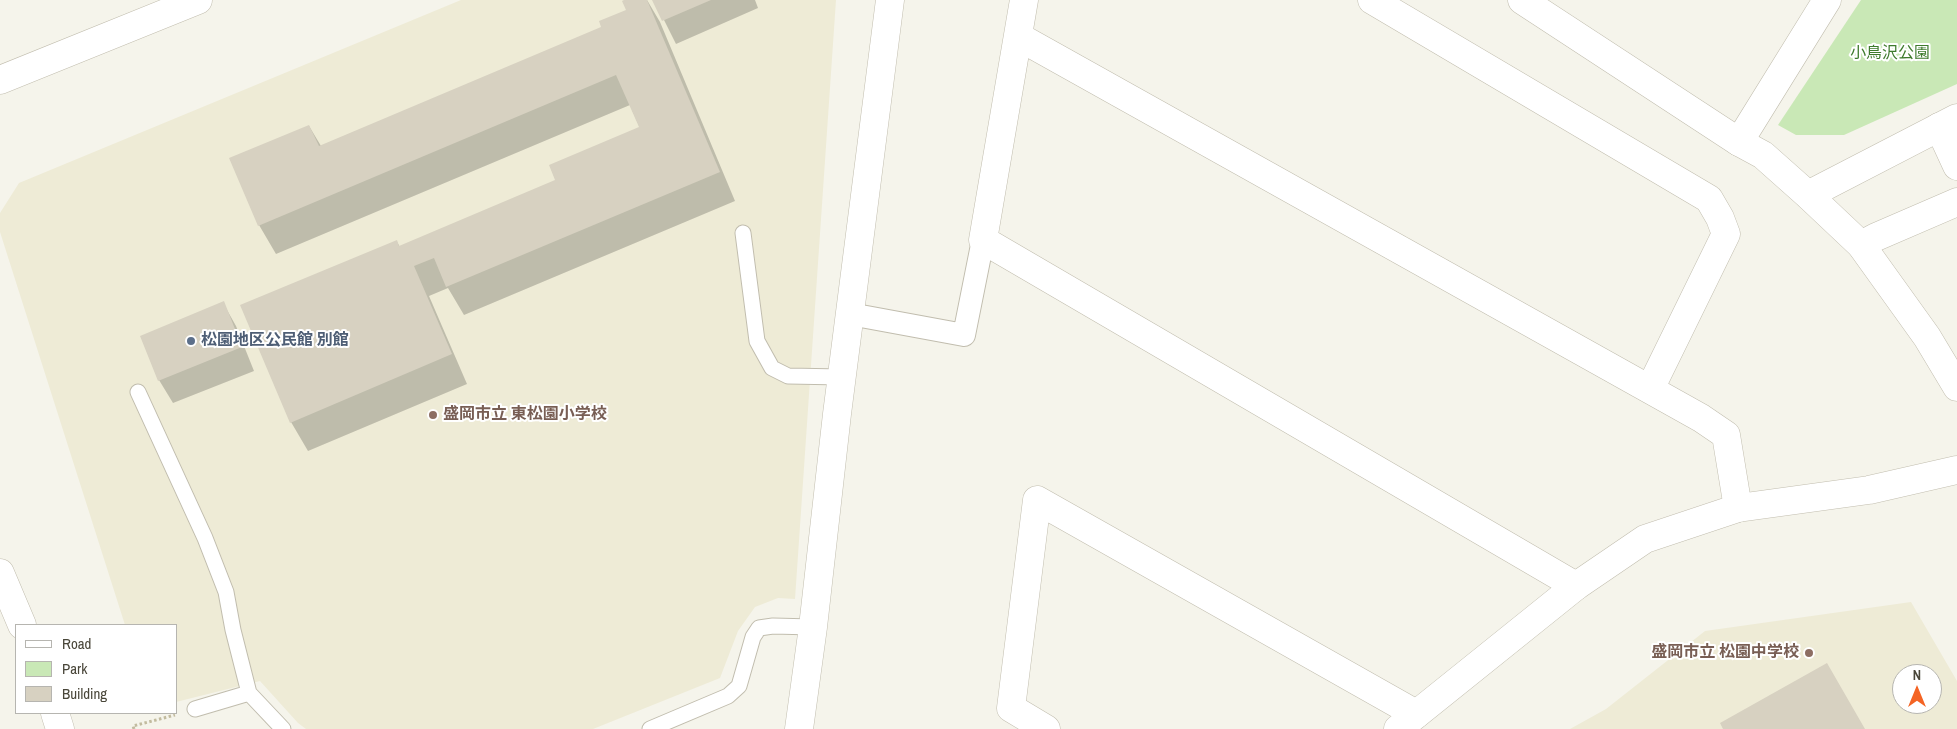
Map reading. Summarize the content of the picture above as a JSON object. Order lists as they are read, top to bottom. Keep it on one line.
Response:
{"parks":["小鳥沢公園"],"places":["松園地区公民館 別館","盛岡市立 東松園小学校","盛岡市立 松園中学校"],"legend":["Road","Park","Building"],"north":"top"}
